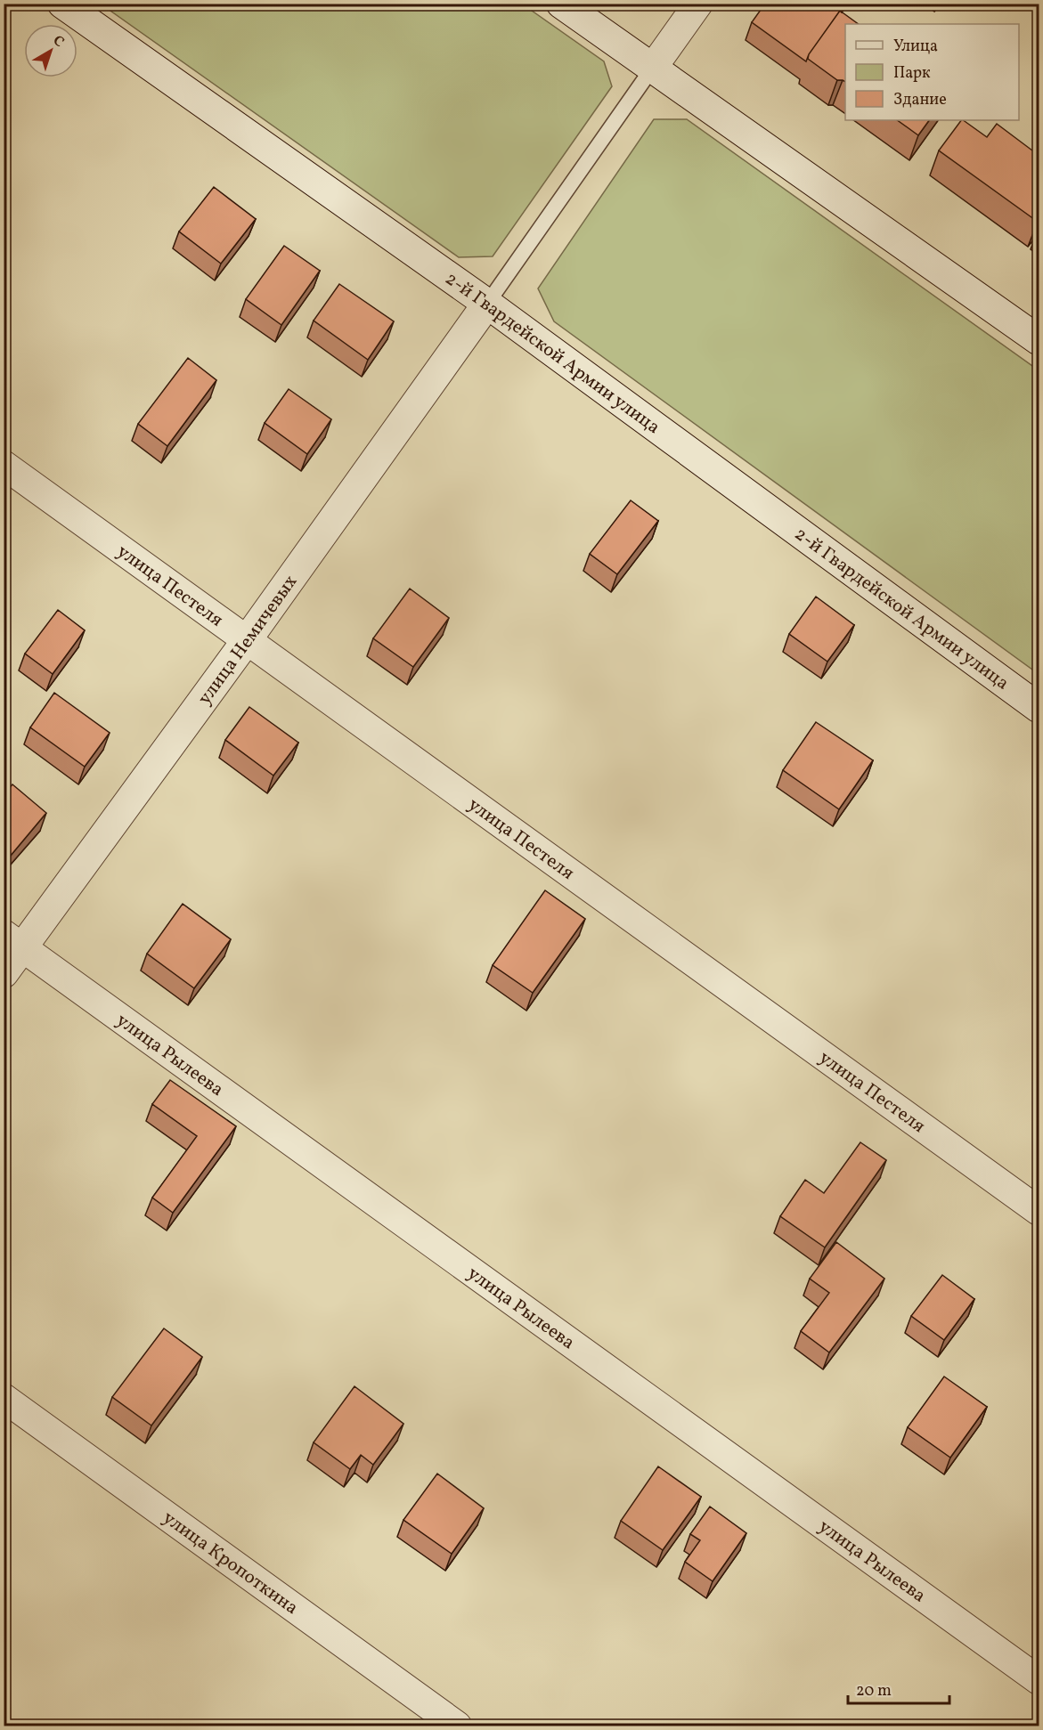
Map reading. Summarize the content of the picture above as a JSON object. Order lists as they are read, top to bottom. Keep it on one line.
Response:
{"streets":{"main road":["2-й Гвардейской Армии улица","улица Немичевых"],"street":["улица Пестеля","улица Рылеева","улица Кропоткина"]},"crossings":[["2-й Гвардейской Армии улица","улица Немичевых"],["улица Пестеля","улица Немичевых"],["улица Немичевых","улица Рылеева"]],"legend":["Улица","Парк","Здание"],"scale_bar":"20 m","north":"top right"}
